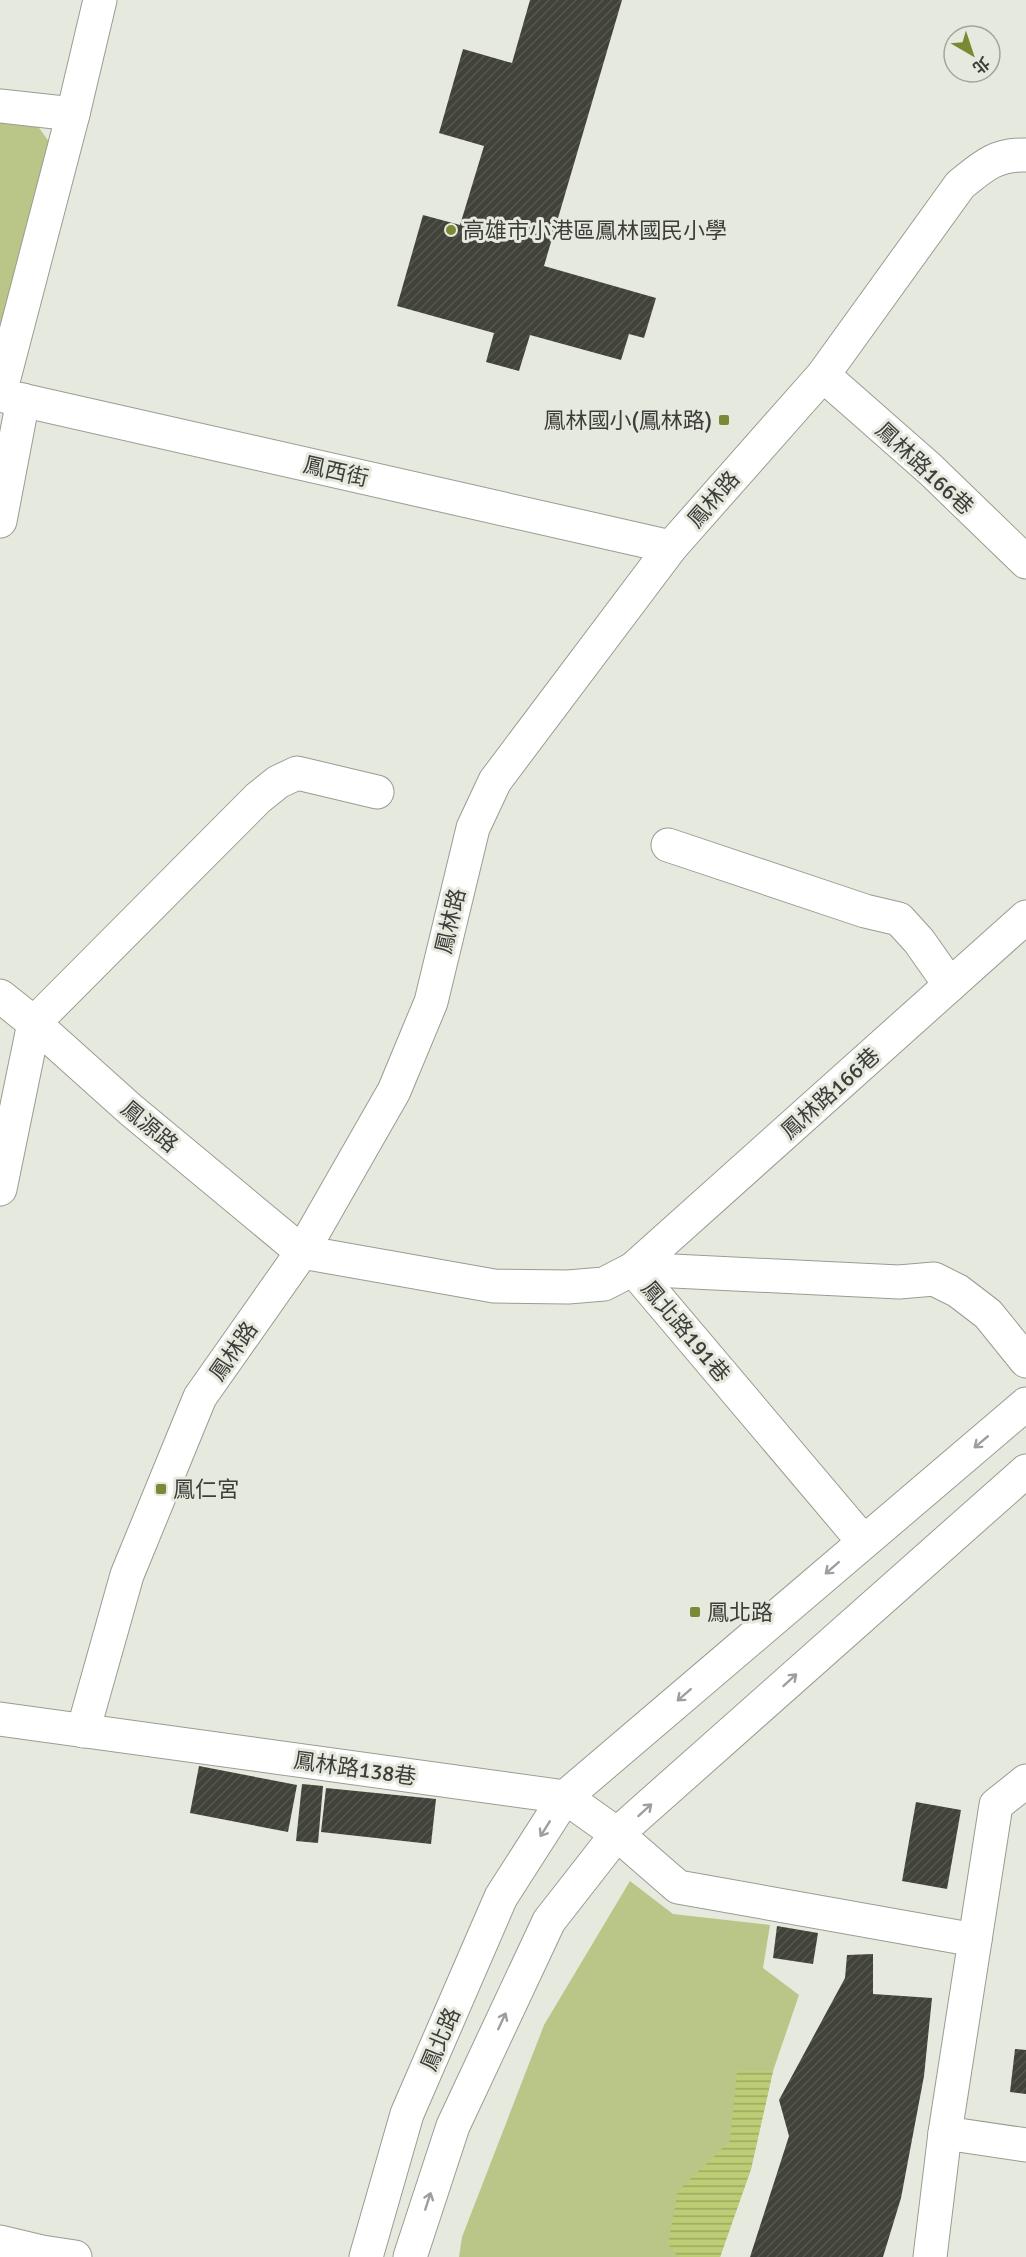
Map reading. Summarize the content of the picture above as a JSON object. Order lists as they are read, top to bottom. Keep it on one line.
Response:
{"streets":{"street":["鳳林路166巷","鳳西街","鳳林路","鳳源路","鳳北路191巷","鳳林路138巷","鳳北路"]},"crossings":[["鳳林路166巷","鳳林路"],["鳳林路166巷","鳳北路191巷"],["鳳西街","鳳林路"],["鳳林路","鳳源路"],["鳳林路","鳳北路191巷"],["鳳林路","鳳林路138巷"],["鳳源路","鳳北路191巷"],["鳳北路191巷","鳳北路"],["鳳林路138巷","鳳北路"]],"places":{"other":["高雄市小港區鳳林國民小學"],"transit":["鳳林國小(鳳林路)","鳳仁宮","鳳北路"]},"north":"bottom right"}
